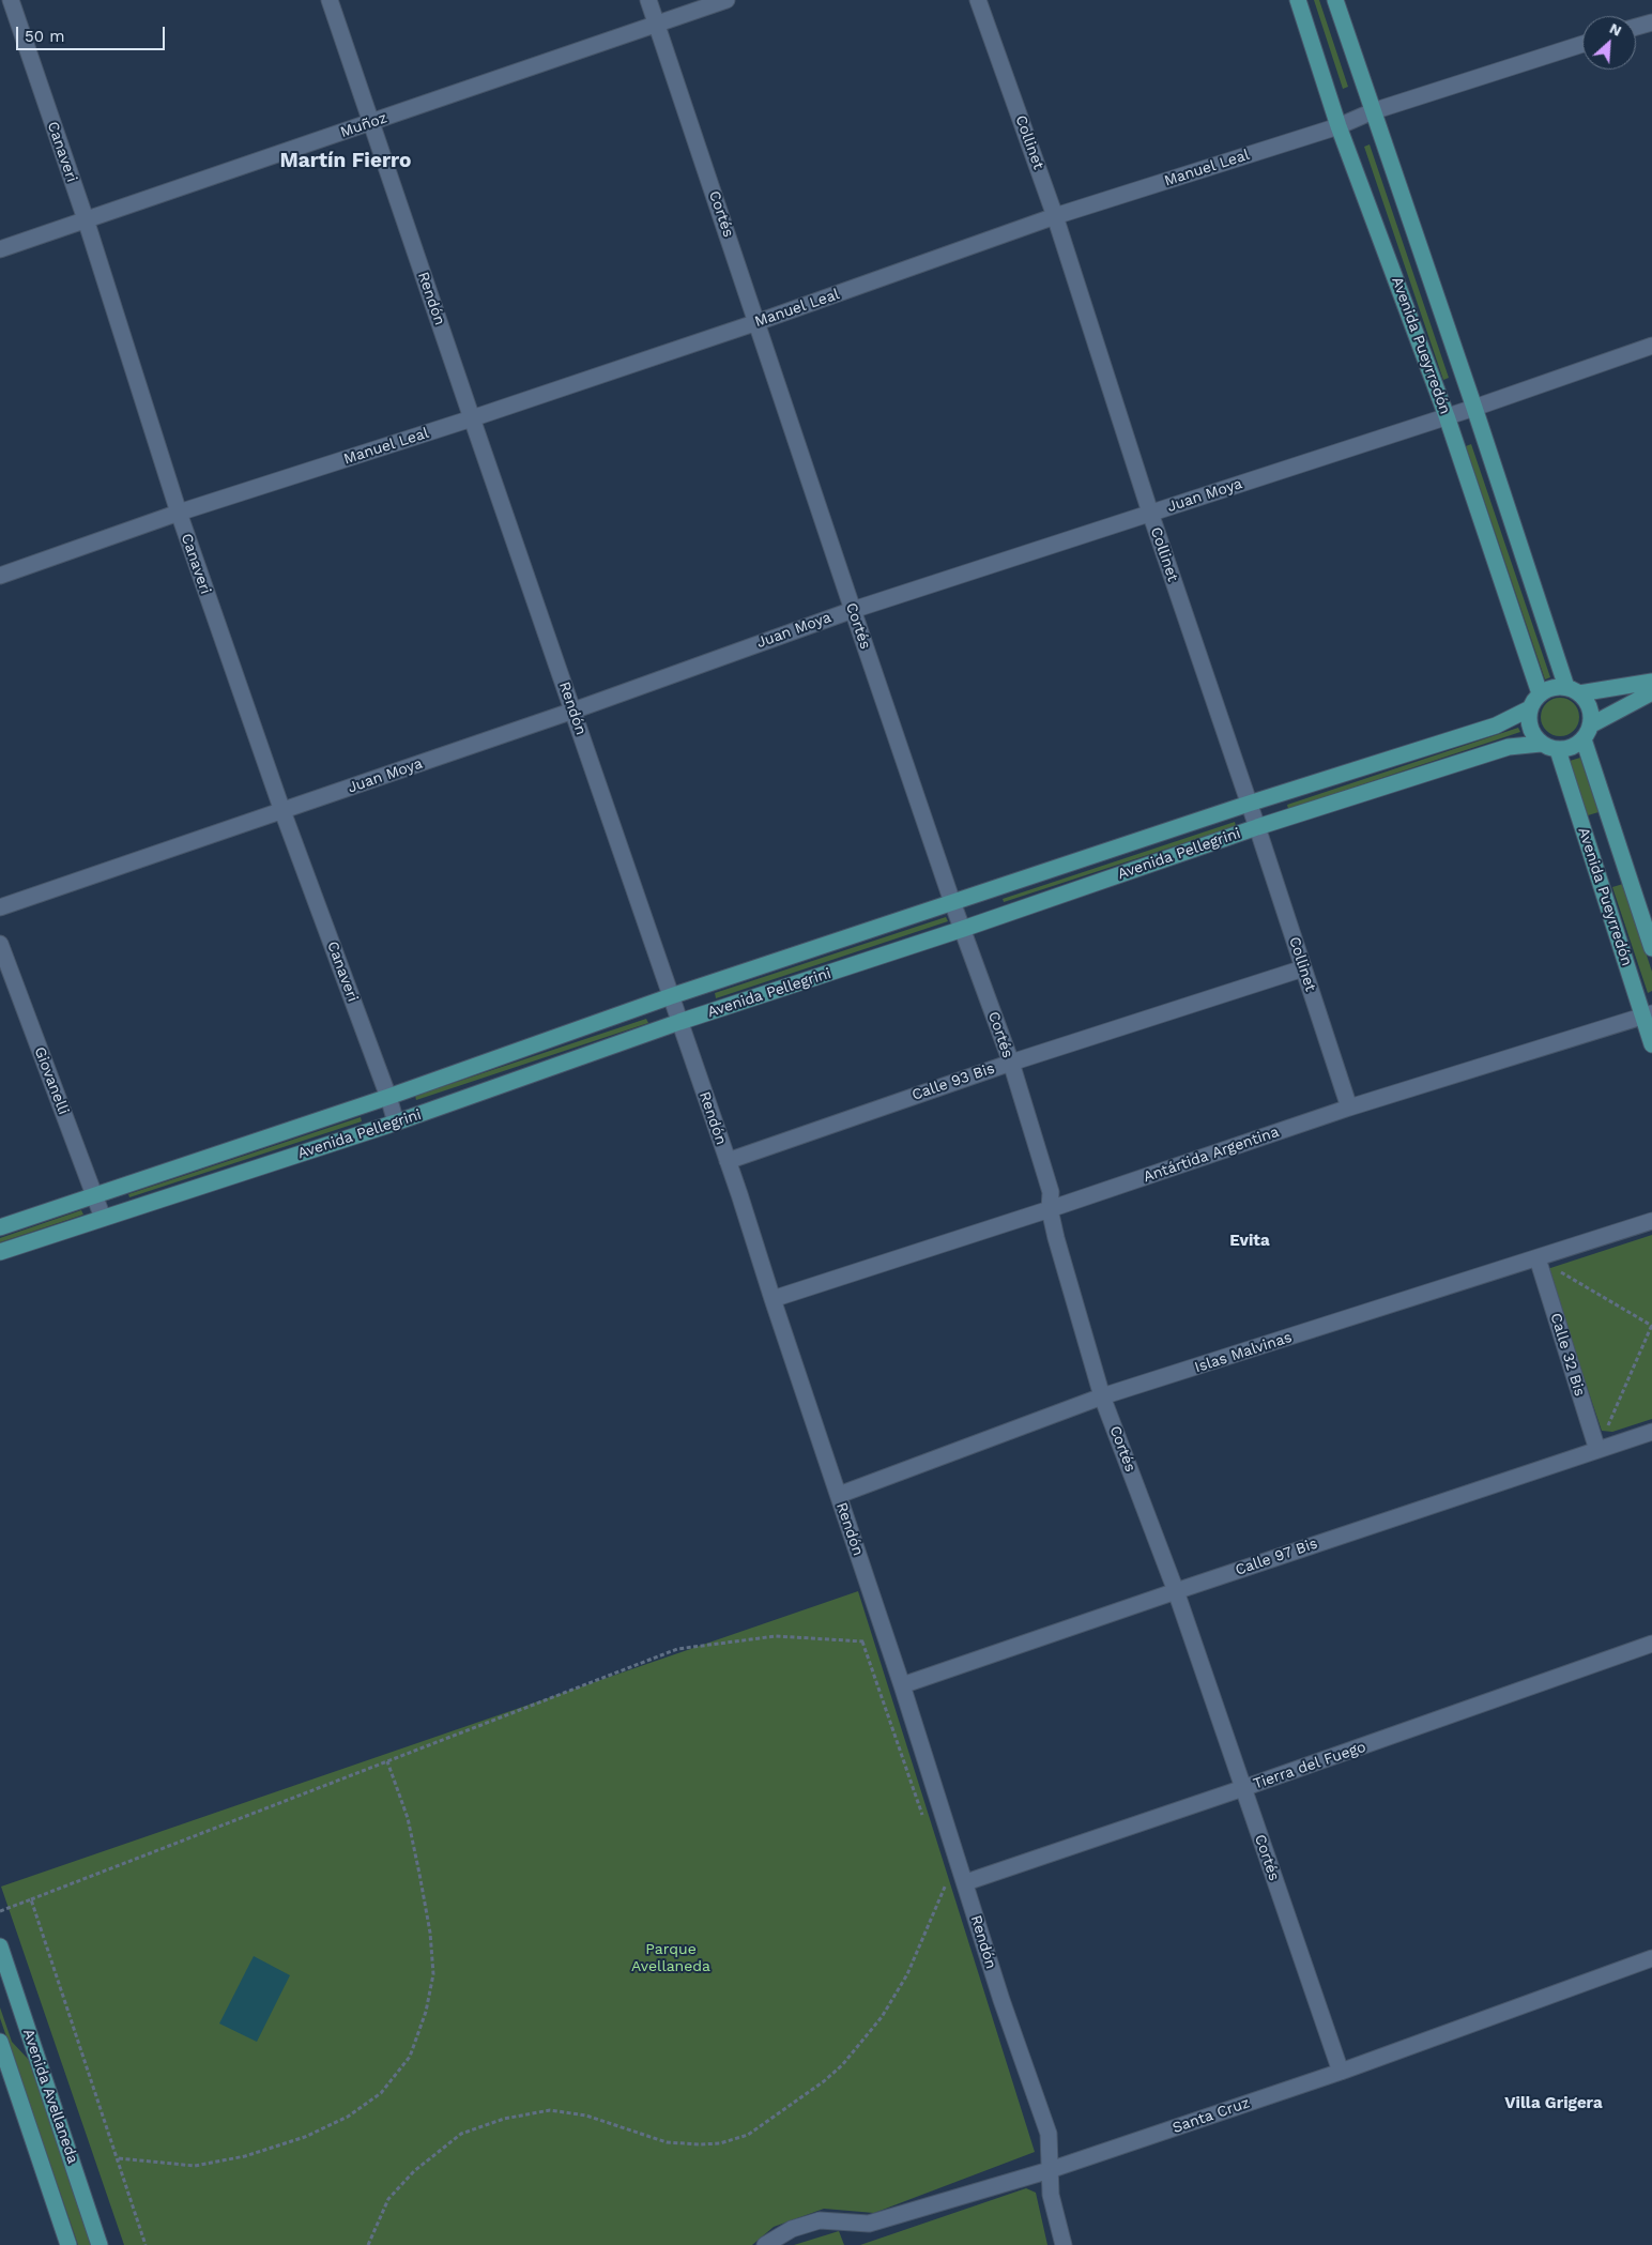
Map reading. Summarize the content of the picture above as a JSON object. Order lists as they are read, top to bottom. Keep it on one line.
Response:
{"streets":{"main road":["Avenida Pueyrredón","Avenida Pellegrini","Avenida Avellaneda"],"street":["Muñoz","Collinet","Canaveri","Manuel Leal","Cortés","Rendón","Juan Moya","Giovanelli","Calle 93 Bis","Antártida Argentina","Islas Malvinas","Calle 32 Bis","Calle 97 Bis","Tierra del Fuego","Santa Cruz"]},"crossings":[["Muñoz","Canaveri"],["Muñoz","Cortés"],["Muñoz","Rendón"],["Collinet","Manuel Leal"],["Collinet","Juan Moya"],["Collinet","Avenida Pellegrini"],["Collinet","Calle 93 Bis"],["Collinet","Antártida Argentina"],["Canaveri","Manuel Leal"],["Canaveri","Juan Moya"],["Canaveri","Avenida Pellegrini"],["Manuel Leal","Cortés"],["Manuel Leal","Rendón"],["Manuel Leal","Avenida Pueyrredón"],["Cortés","Juan Moya"],["Cortés","Avenida Pellegrini"],["Cortés","Calle 93 Bis"],["Cortés","Antártida Argentina"],["Cortés","Islas Malvinas"],["Cortés","Calle 97 Bis"],["Cortés","Tierra del Fuego"],["Cortés","Santa Cruz"],["Rendón","Juan Moya"],["Rendón","Avenida Pellegrini"],["Rendón","Calle 93 Bis"],["Rendón","Antártida Argentina"],["Rendón","Islas Malvinas"],["Rendón","Calle 97 Bis"],["Rendón","Tierra del Fuego"],["Rendón","Santa Cruz"],["Avenida Pueyrredón","Juan Moya"],["Avenida Pueyrredón","Avenida Pellegrini"],["Avenida Pueyrredón","Antártida Argentina"],["Avenida Pellegrini","Giovanelli"],["Islas Malvinas","Calle 32 Bis"],["Calle 32 Bis","Calle 97 Bis"]],"districts":["Martín Fierro","Evita","Villa Grigera"],"parks":["Parque Avellaneda"],"scale_bar":"50 m","north":"top right"}
